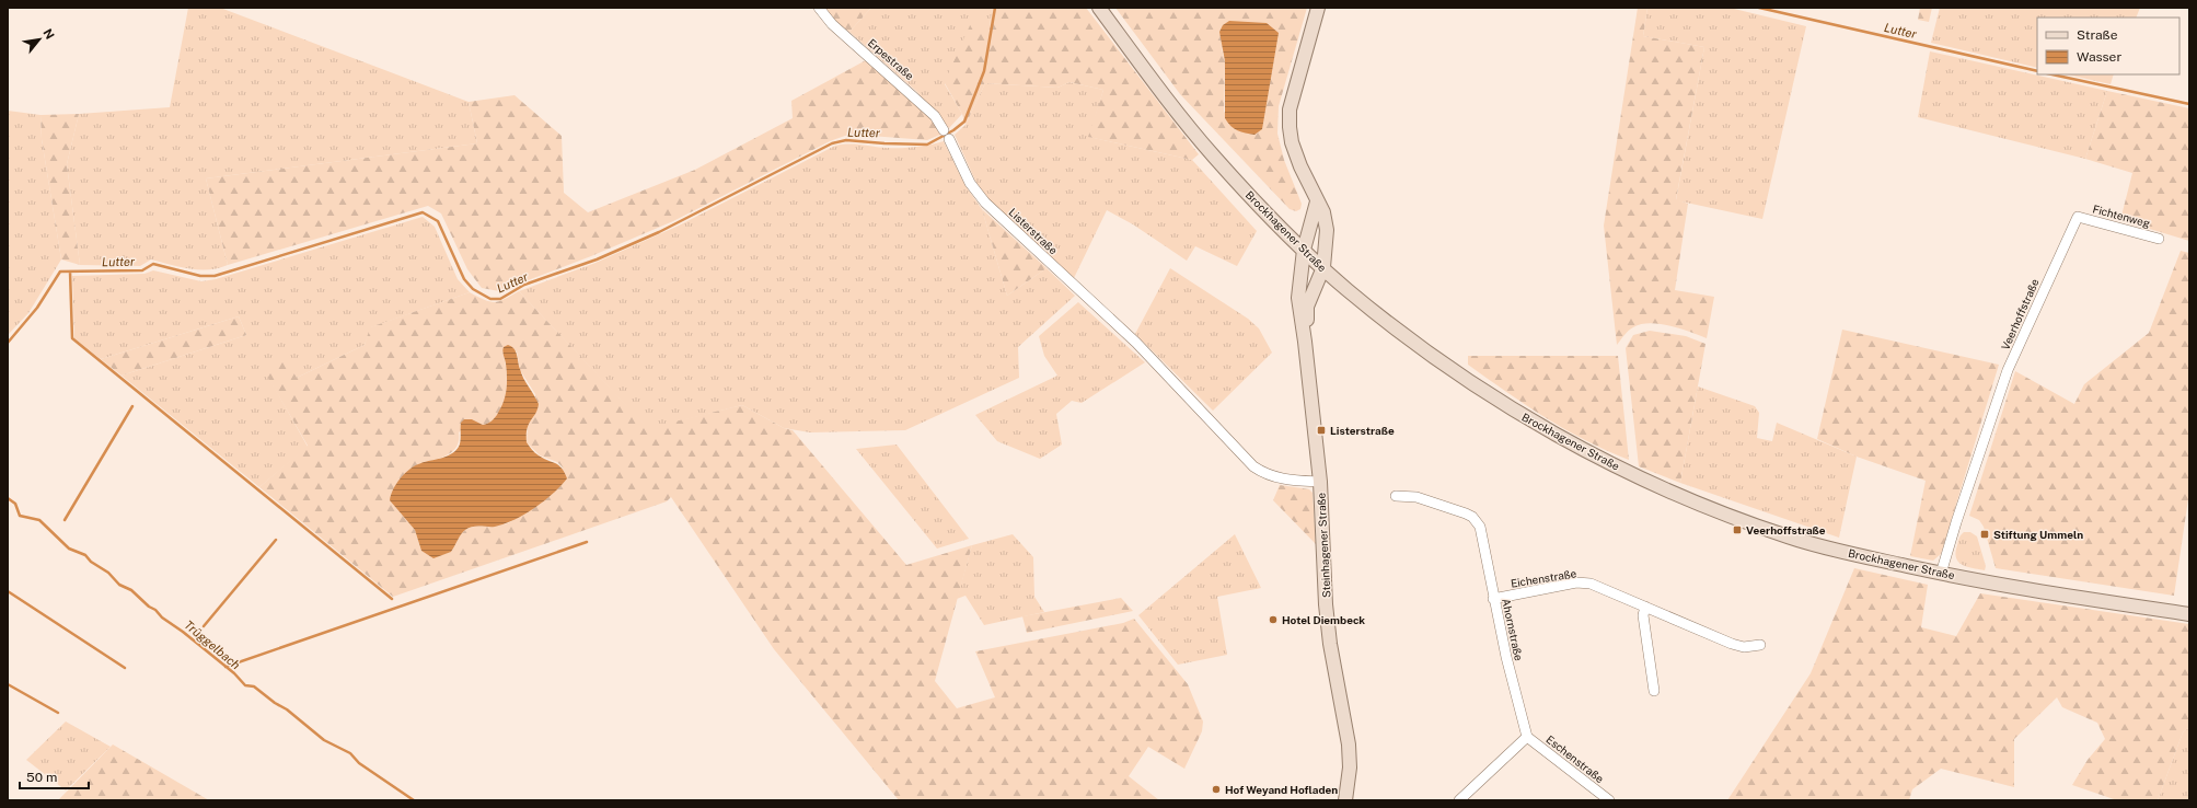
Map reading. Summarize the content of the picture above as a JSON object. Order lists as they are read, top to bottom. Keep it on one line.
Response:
{"streets":{"main road":["Brockhagener Straße","Steinhagener Straße"],"street":["Erpestraße","Fichtenweg","Listerstraße","Veerhoffstraße","Eichenstraße","Ahornstraße","Eschenstraße"]},"crossings":[["Erpestraße","Listerstraße"],["Fichtenweg","Veerhoffstraße"],["Listerstraße","Steinhagener Straße"],["Brockhagener Straße","Veerhoffstraße"],["Brockhagener Straße","Steinhagener Straße"],["Eichenstraße","Ahornstraße"],["Ahornstraße","Eschenstraße"]],"water":["Lutter","Trüggelbach"],"places":{"transit":["Listerstraße","Veerhoffstraße","Stiftung Ummeln"],"other":["Hotel Diembeck","Hof Weyand Hofladen"]},"legend":["Straße","Wasser"],"scale_bar":"50 m","north":"top right"}
